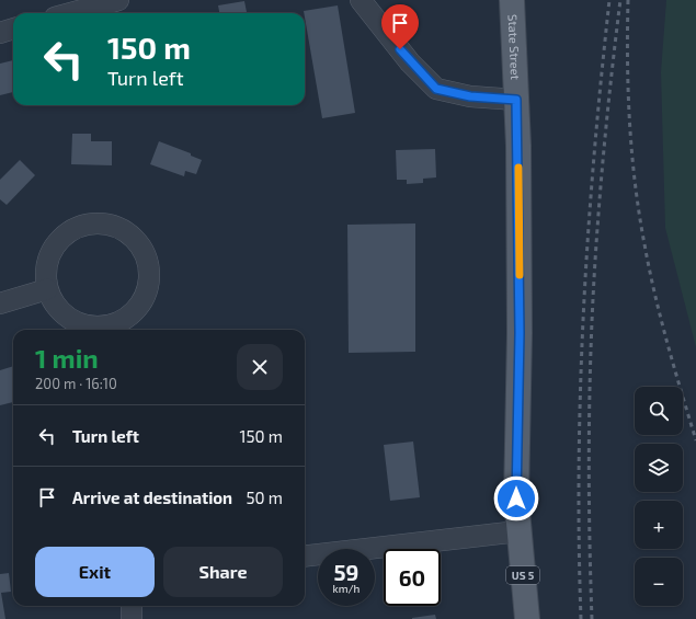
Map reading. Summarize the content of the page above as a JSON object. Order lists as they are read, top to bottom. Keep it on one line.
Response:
{"streets":{"main road":["State Street","US 5"]},"page":{"turn":["150 m","Turn left"],"heading":["1 min","200 m · 16:10"],"map_buttons":["+","−"],"list":[{"name":"Turn left","value":"150 m"},{"name":"Arrive at destination","value":"50 m"}],"buttons":["Exit","Share"],"speed":"59 km/h","limit":"60"}}
